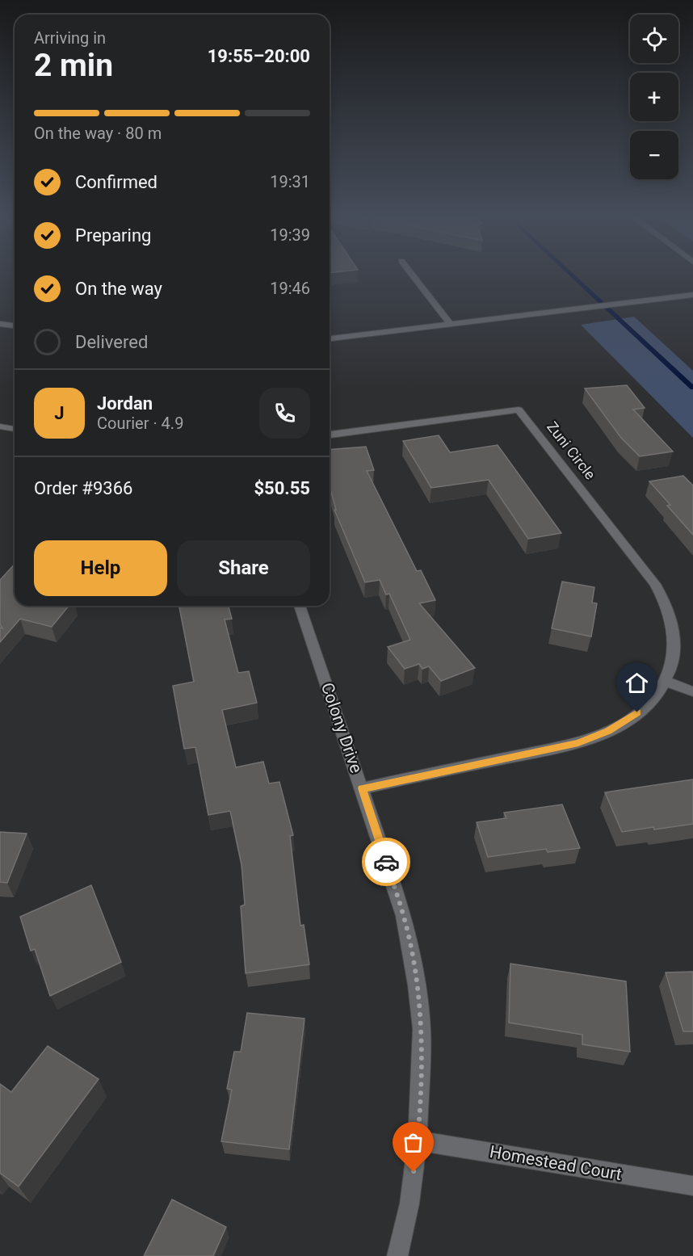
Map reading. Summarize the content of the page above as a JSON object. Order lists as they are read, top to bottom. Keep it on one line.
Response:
{"streets":{"street":["Zuni Circle","Colony Drive","Homestead Court"]},"crossings":[["Zuni Circle","Colony Drive"],["Colony Drive","Homestead Court"]],"page":{"map_buttons":["+","−"],"heading":["2 min","Arriving in","19:55–20:00"],"panel":["Jordan","Courier · 4.9","Order #9366","$50.55"],"bar":"On the way · 80 m","list":[["Confirmed","19:31"],["Preparing","19:39"],["On the way","19:46"],"Delivered"],"round":"J","buttons":["Help","Share"]}}
